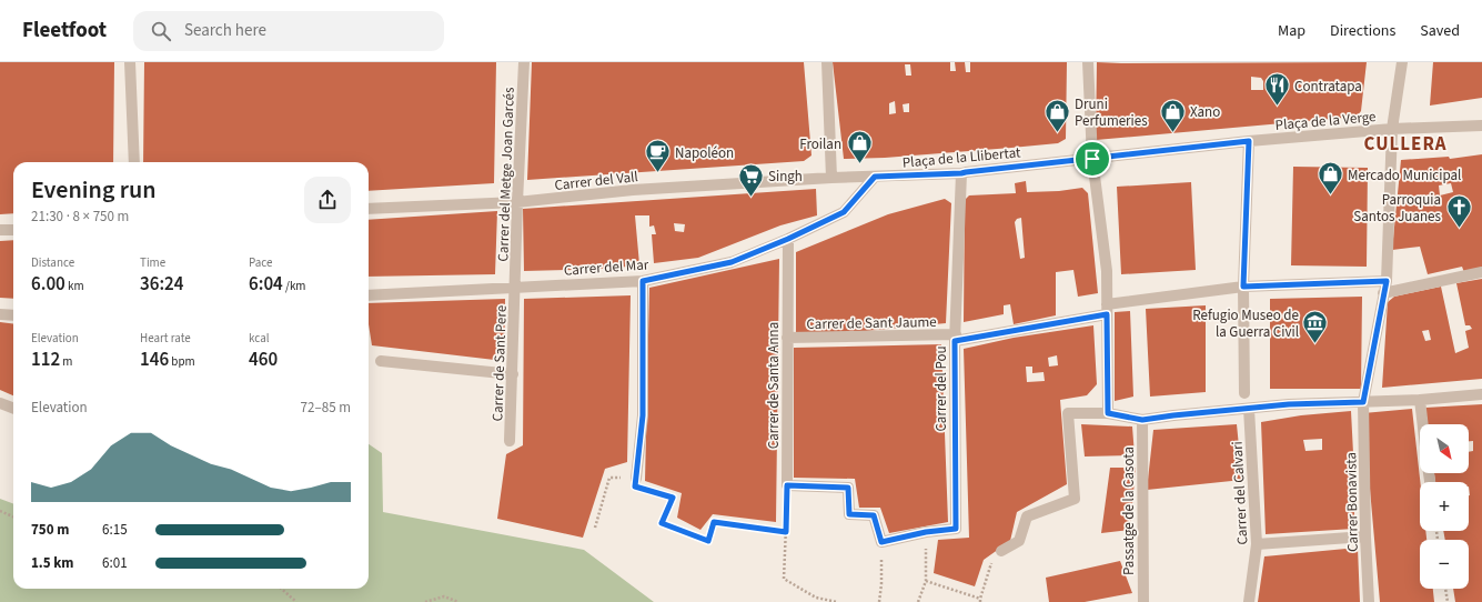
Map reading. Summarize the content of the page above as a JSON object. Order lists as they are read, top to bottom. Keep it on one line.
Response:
{"streets":{"street":["Plaça de la Verge","Plaça de la Llibertat","Carrer del Metge Joan Garcés","Carrer del Vall","Carrer del Mar","Carrer de Sant Jaume","Carrer de Sant Pere","Carrer de Santa Anna","Carrer del Pou","Carrer del Calvari","Carrer Bonavista","Passatge de la Casota"]},"crossings":[["Plaça de la Verge","Plaça de la Llibertat"],["Plaça de la Verge","Carrer de Sant Jaume"],["Plaça de la Verge","Carrer Bonavista"],["Plaça de la Llibertat","Carrer del Vall"],["Plaça de la Llibertat","Carrer del Mar"],["Plaça de la Llibertat","Carrer del Pou"],["Carrer del Metge Joan Garcés","Carrer del Vall"],["Carrer del Metge Joan Garcés","Carrer del Mar"],["Carrer del Metge Joan Garcés","Carrer de Sant Pere"],["Carrer del Mar","Carrer de Sant Pere"],["Carrer del Mar","Carrer de Santa Anna"],["Carrer de Sant Jaume","Carrer de Santa Anna"],["Carrer de Sant Jaume","Carrer del Pou"]],"districts":["CULLERA"],"places":{"restaurant":["Contratapa"],"shop":["Druni Perfumeries","Xano","Froilan","Mercado Municipal"],"cafe":["Napoléon"],"supermarket":["Singh"],"church":["Parroquia Santos Juanes"],"museum":["Refugio Museo de la Guerra Civil"]},"north":"bottom right","page":{"header":"Fleetfoot","search":"Search here","nav":["Map","Directions","Saved"],"heading":["Evening run","21:30 · 8 × 750 m"],"stats":[["Distance","6.00 km"],["Time","36:24"],["Pace","6:04 /km"],["Elevation","112 m"],["Heart rate","146 bpm"],["kcal","460"]],"chart":["Elevation","72–85 m"],"map_buttons":["+","−"],"list":[{"name":"750 m","note":"6:15"},{"name":"1.5 km","note":"6:01"}]}}
